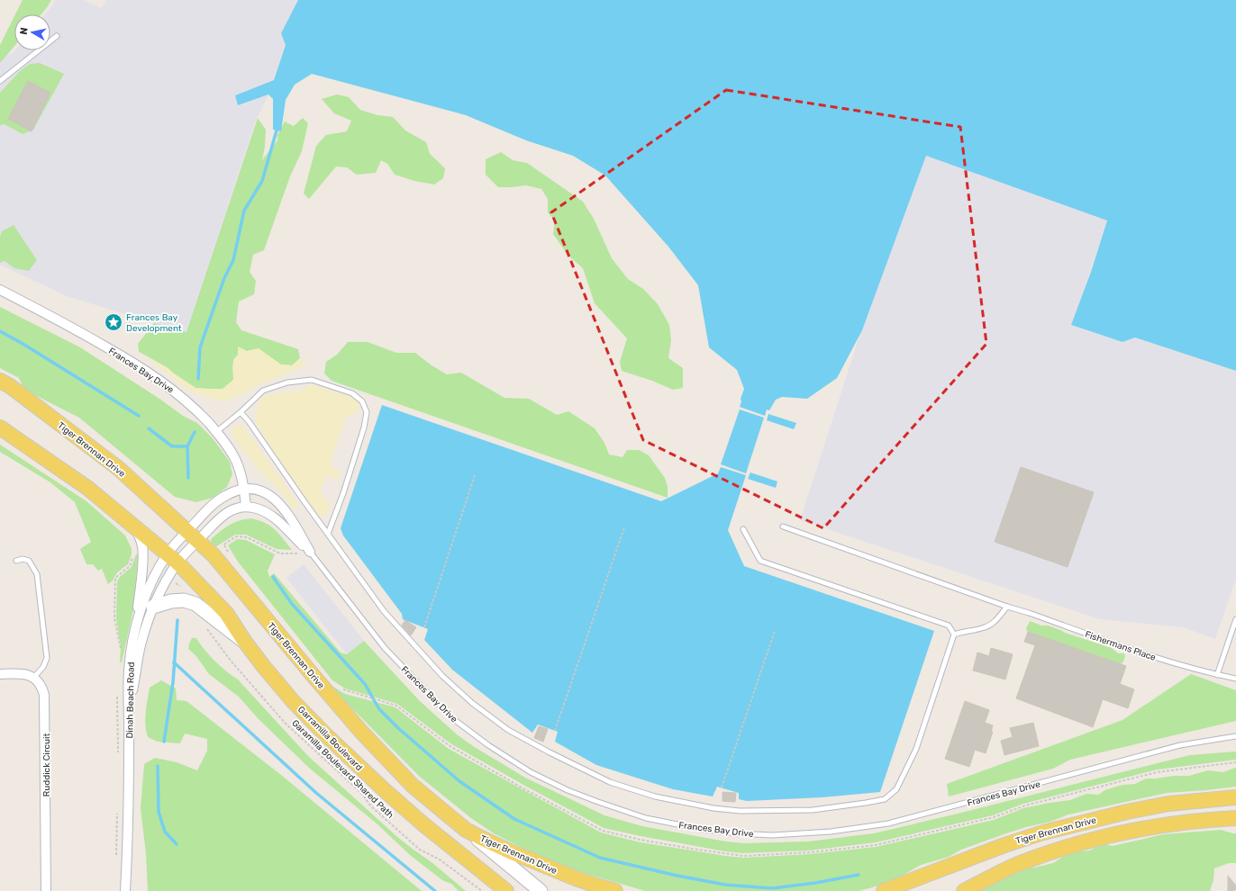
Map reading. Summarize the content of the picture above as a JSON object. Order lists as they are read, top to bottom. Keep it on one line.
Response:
{"streets":{"main road":["Tiger Brennan Drive","Garramilla Boulevard"],"street":["Frances Bay Drive","Dinah Beach Road","Ruddick Circuit"],"lane":["Fishermans Place"],"path":["Garamilla Boulevard Shared Path"]},"crossings":[["Frances Bay Drive","Dinah Beach Road"],["Tiger Brennan Drive","Dinah Beach Road"],["Dinah Beach Road","Garramilla Boulevard"]],"places":{"place":["Frances Bay Development"]},"north":"left"}
